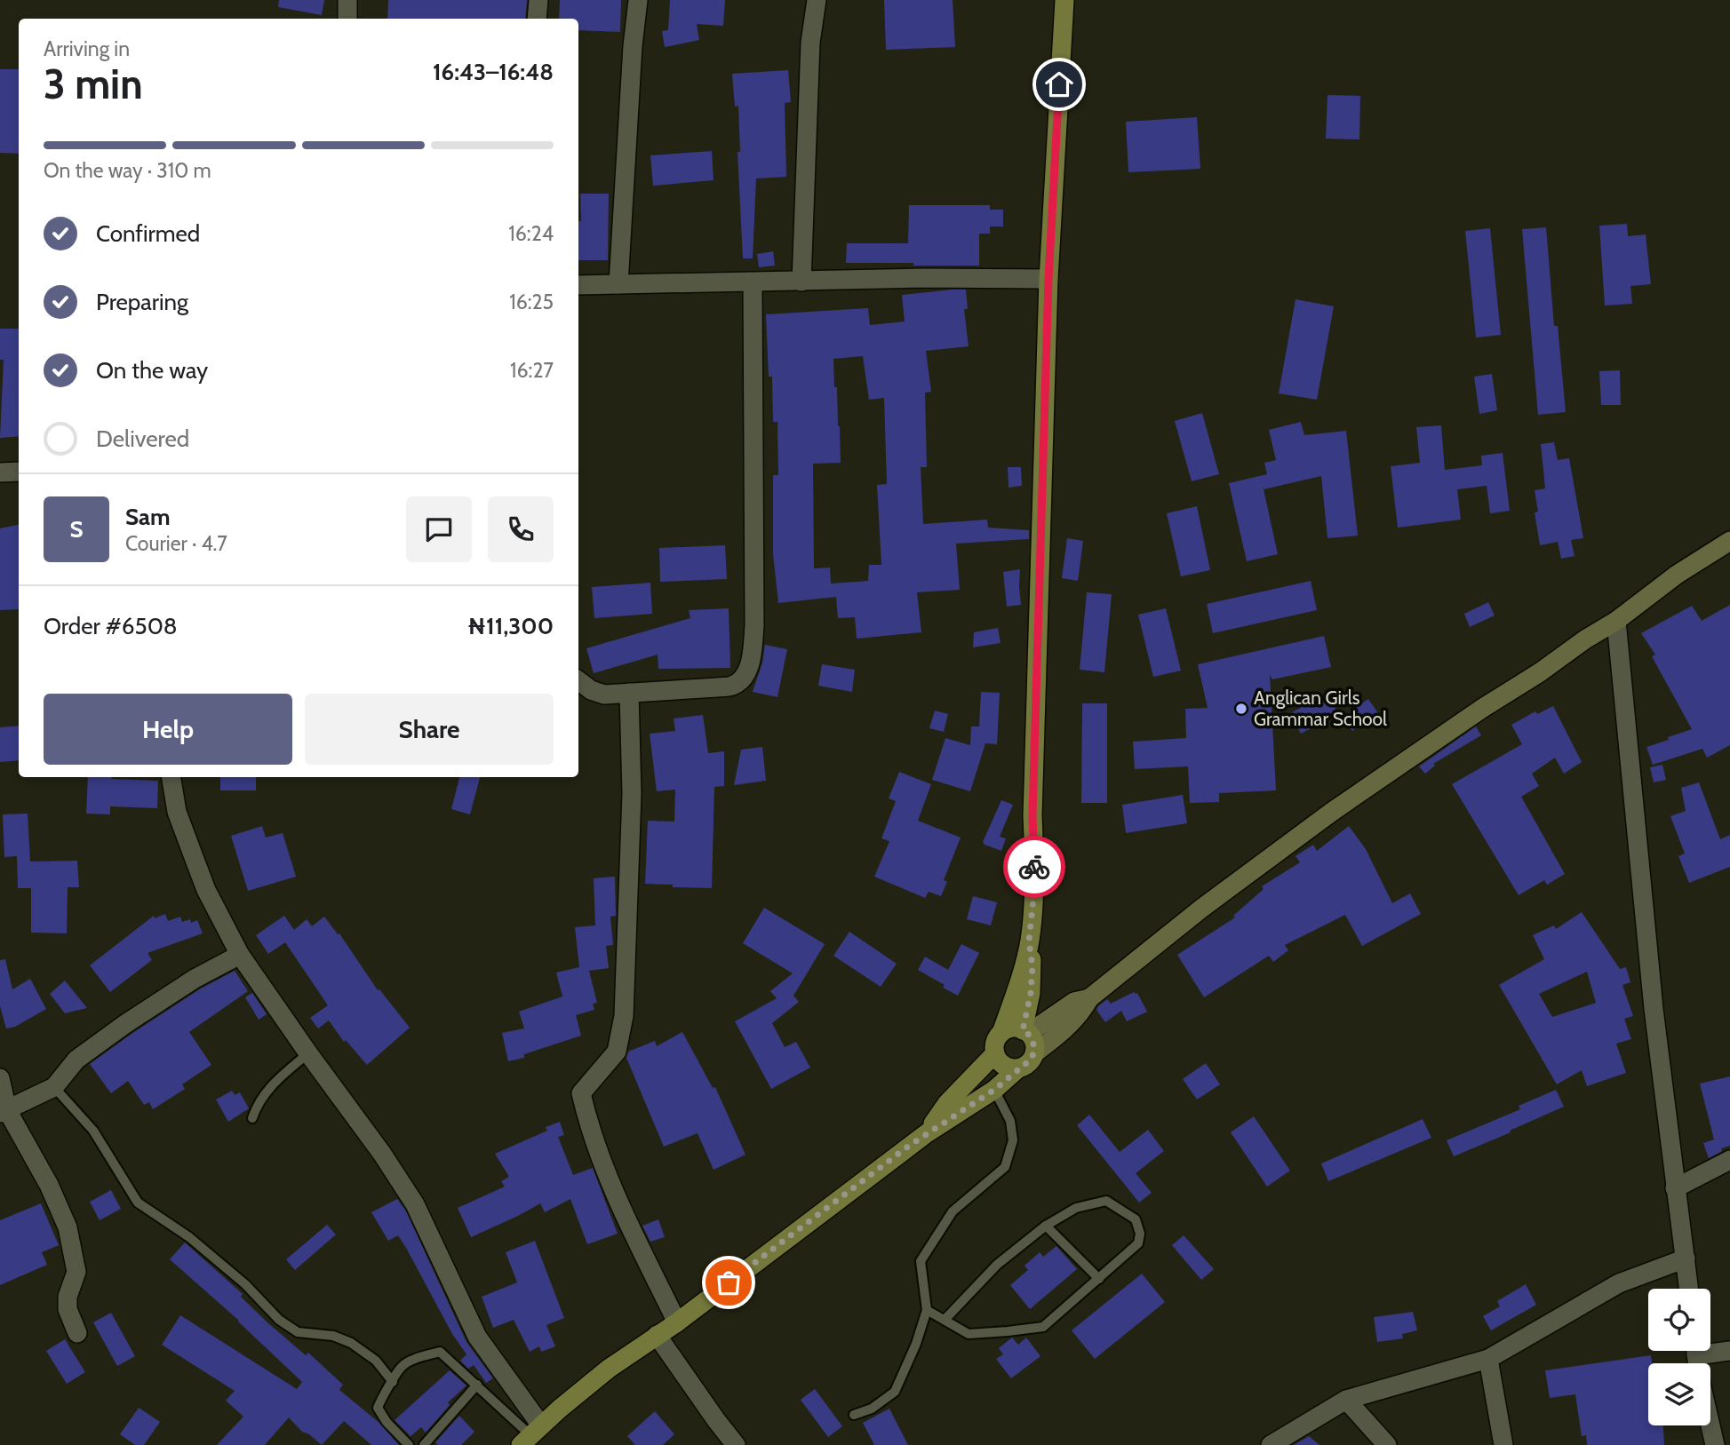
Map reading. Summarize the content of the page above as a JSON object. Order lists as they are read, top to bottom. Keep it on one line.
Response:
{"places":["Anglican Girls Grammar School"],"page":{"heading":["3 min","Arriving in","16:43–16:48"],"panel":["Sam","Courier · 4.7","Order #6508","₦11,300"],"bar":"On the way · 310 m","list":[["Confirmed","16:24"],["Preparing","16:25"],["On the way","16:27"],"Delivered"],"round":"S","buttons":["Help","Share"]}}
